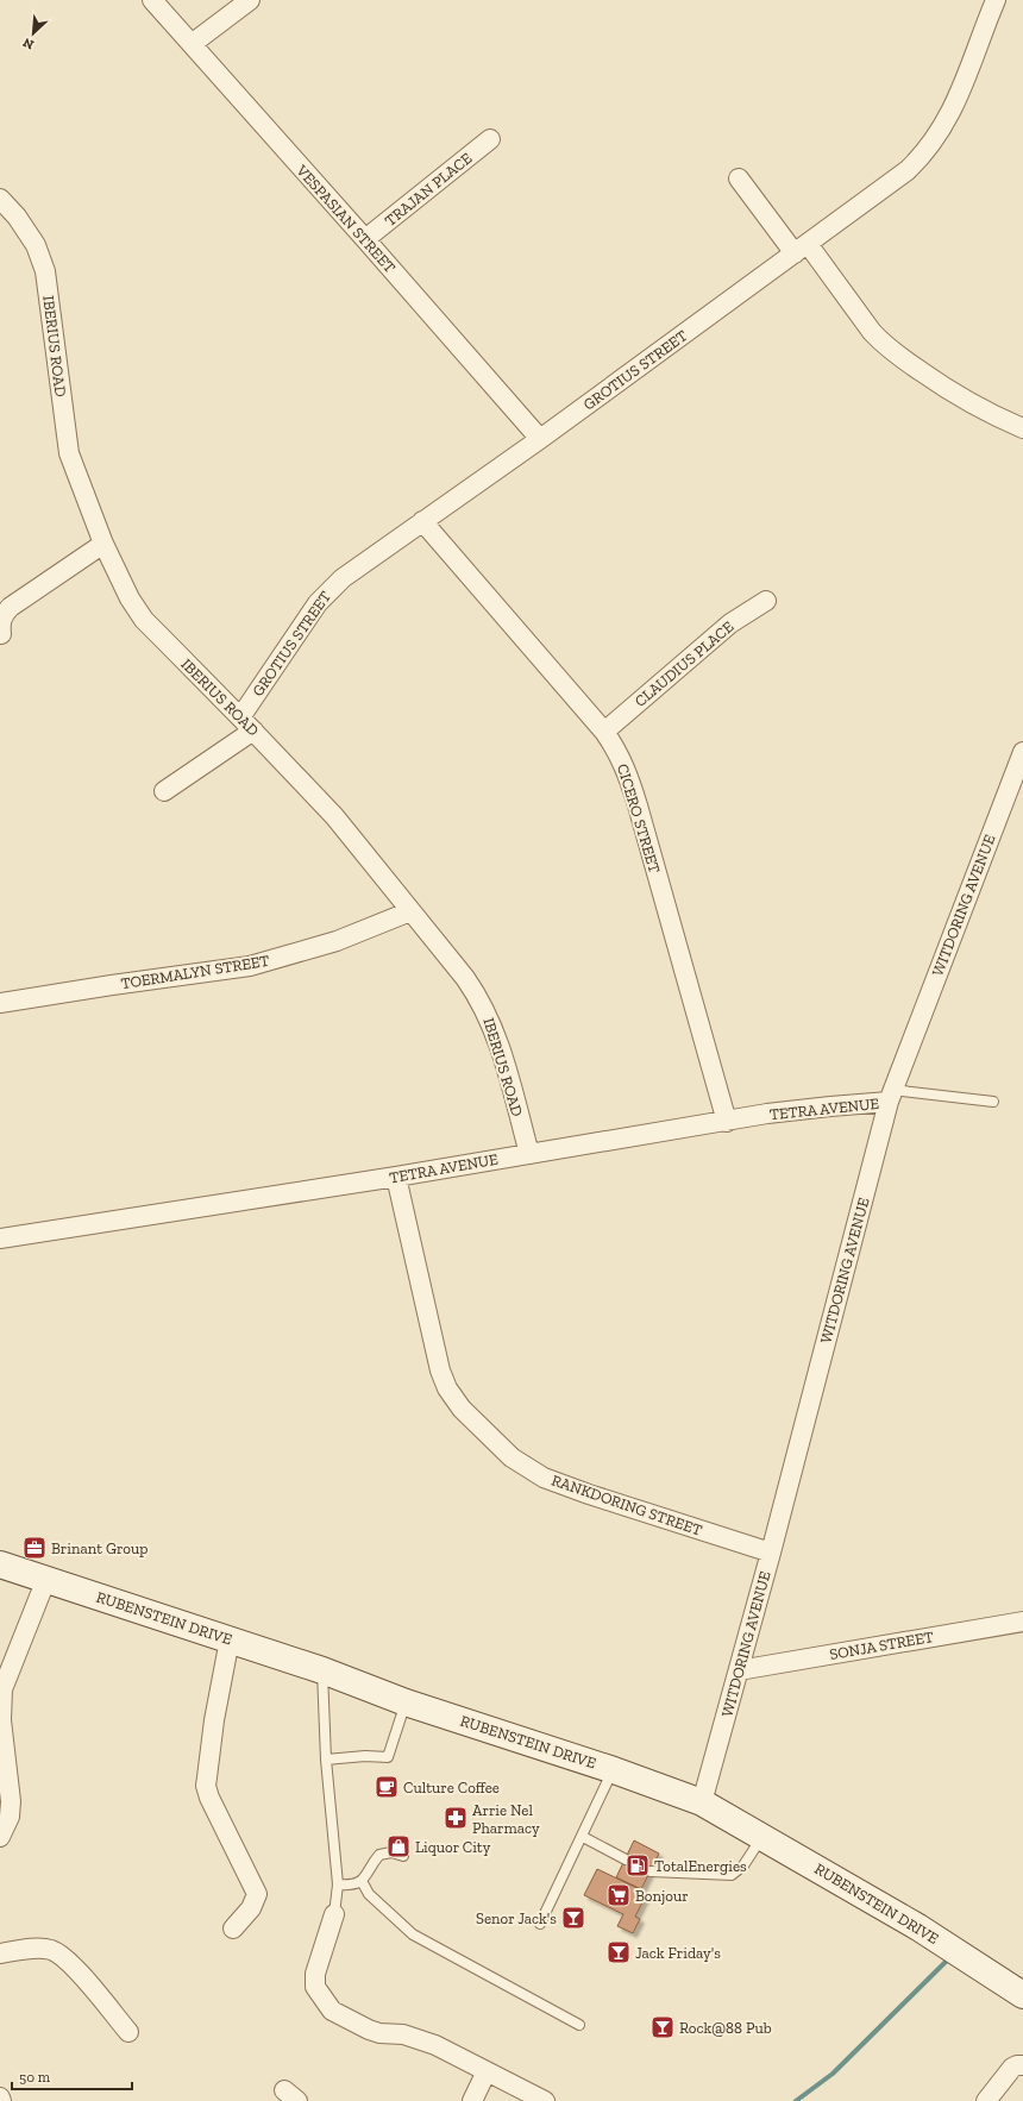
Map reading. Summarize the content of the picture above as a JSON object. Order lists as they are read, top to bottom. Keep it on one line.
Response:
{"streets":{"street":["TRAJAN PLACE","VESPASIAN STREET","IBERIUS ROAD","GROTIUS STREET","CLAUDIUS PLACE","CICERO STREET","WITDORING AVENUE","TOERMALYN STREET","TETRA AVENUE","RANKDORING STREET","RUBENSTEIN DRIVE","SONJA STREET"]},"crossings":[["TRAJAN PLACE","VESPASIAN STREET"],["VESPASIAN STREET","GROTIUS STREET"],["IBERIUS ROAD","GROTIUS STREET"],["IBERIUS ROAD","TOERMALYN STREET"],["IBERIUS ROAD","TETRA AVENUE"],["GROTIUS STREET","CICERO STREET"],["CLAUDIUS PLACE","CICERO STREET"],["CICERO STREET","TETRA AVENUE"],["WITDORING AVENUE","TETRA AVENUE"],["WITDORING AVENUE","RANKDORING STREET"],["WITDORING AVENUE","RUBENSTEIN DRIVE"],["WITDORING AVENUE","SONJA STREET"],["TETRA AVENUE","RANKDORING STREET"]],"places":{"office":["Brinant Group"],"cafe":["Culture Coffee"],"pharmacy":["Arrie Nel Pharmacy"],"shop":["Liquor City"],"fuel station":["TotalEnergies"],"supermarket":["Bonjour"],"bar":["Senor Jack's","Jack Friday's","Rock@88 Pub"]},"scale_bar":"50 m","north":"bottom left"}
